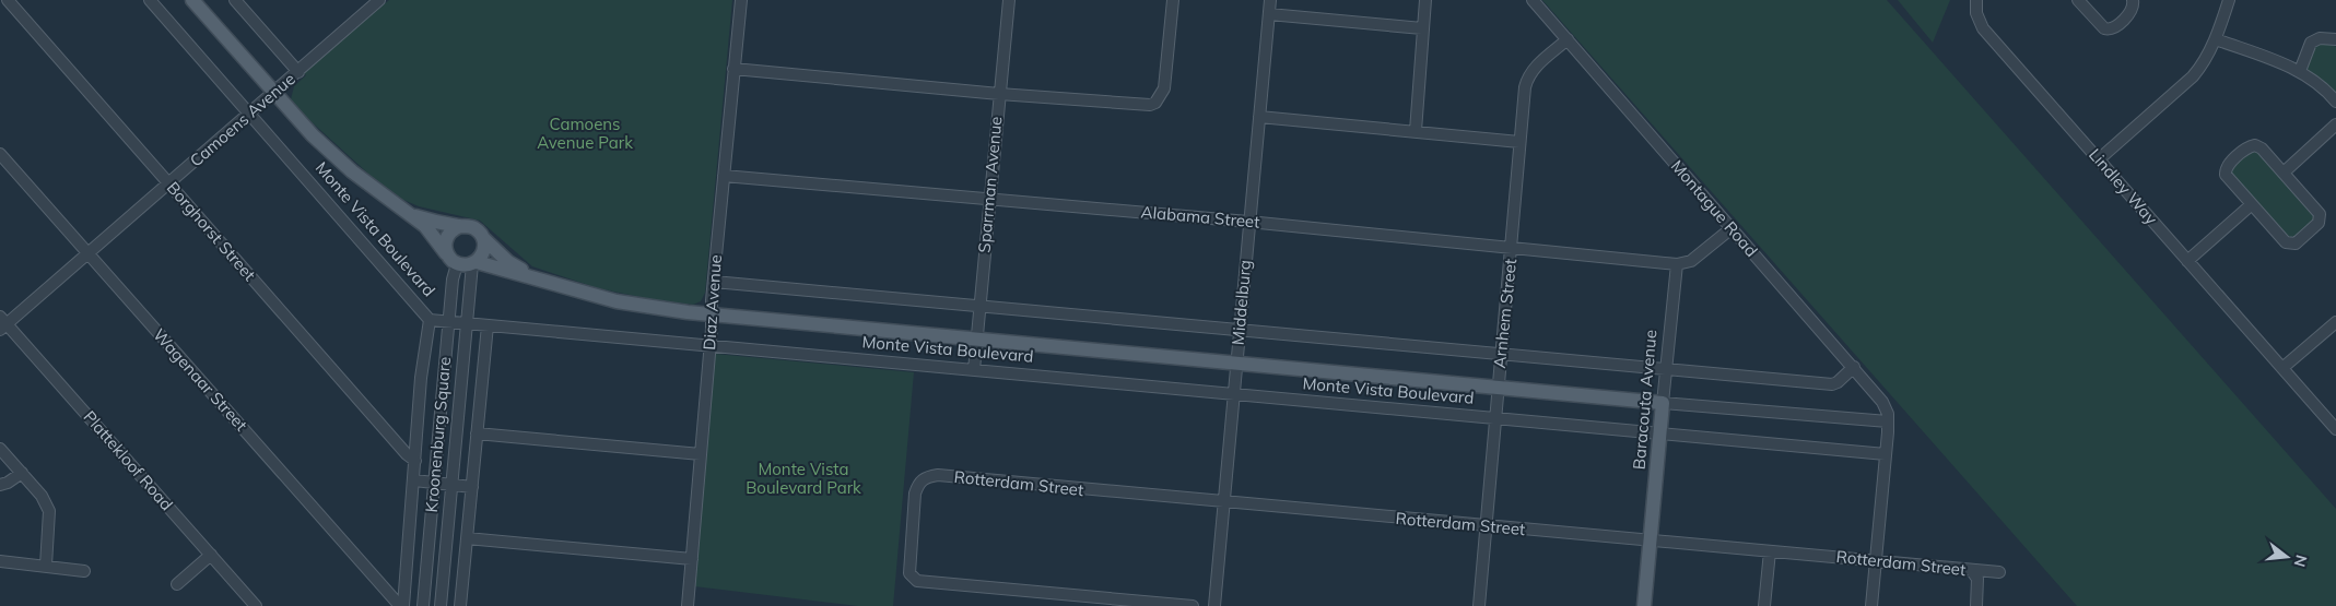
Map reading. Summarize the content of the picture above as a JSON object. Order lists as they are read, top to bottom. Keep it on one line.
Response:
{"streets":{"main road":["Monte Vista Boulevard","Baracouta Avenue"],"street":["Camoens Avenue","Sparrman Avenue","Lindley Way","Montague Road","Alabama Street","Borghorst Street","Diaz Avenue","Middelburg","Arnhem Street","Wagenaar Street","Kroonenburg Square","Plattekloof Road","Rotterdam Street"]},"crossings":[["Camoens Avenue","Monte Vista Boulevard"],["Camoens Avenue","Borghorst Street"],["Camoens Avenue","Wagenaar Street"],["Camoens Avenue","Plattekloof Road"],["Sparrman Avenue","Alabama Street"],["Sparrman Avenue","Monte Vista Boulevard"],["Montague Road","Monte Vista Boulevard"],["Montague Road","Arnhem Street"],["Alabama Street","Diaz Avenue"],["Alabama Street","Middelburg"],["Alabama Street","Arnhem Street"],["Alabama Street","Baracouta Avenue"],["Monte Vista Boulevard","Diaz Avenue"],["Monte Vista Boulevard","Middelburg"],["Monte Vista Boulevard","Arnhem Street"],["Monte Vista Boulevard","Baracouta Avenue"],["Monte Vista Boulevard","Kroonenburg Square"],["Borghorst Street","Kroonenburg Square"],["Middelburg","Rotterdam Street"],["Arnhem Street","Rotterdam Street"],["Wagenaar Street","Kroonenburg Square"],["Baracouta Avenue","Rotterdam Street"]],"parks":["Camoens Avenue Park","Monte Vista Boulevard Park"],"north":"right"}
